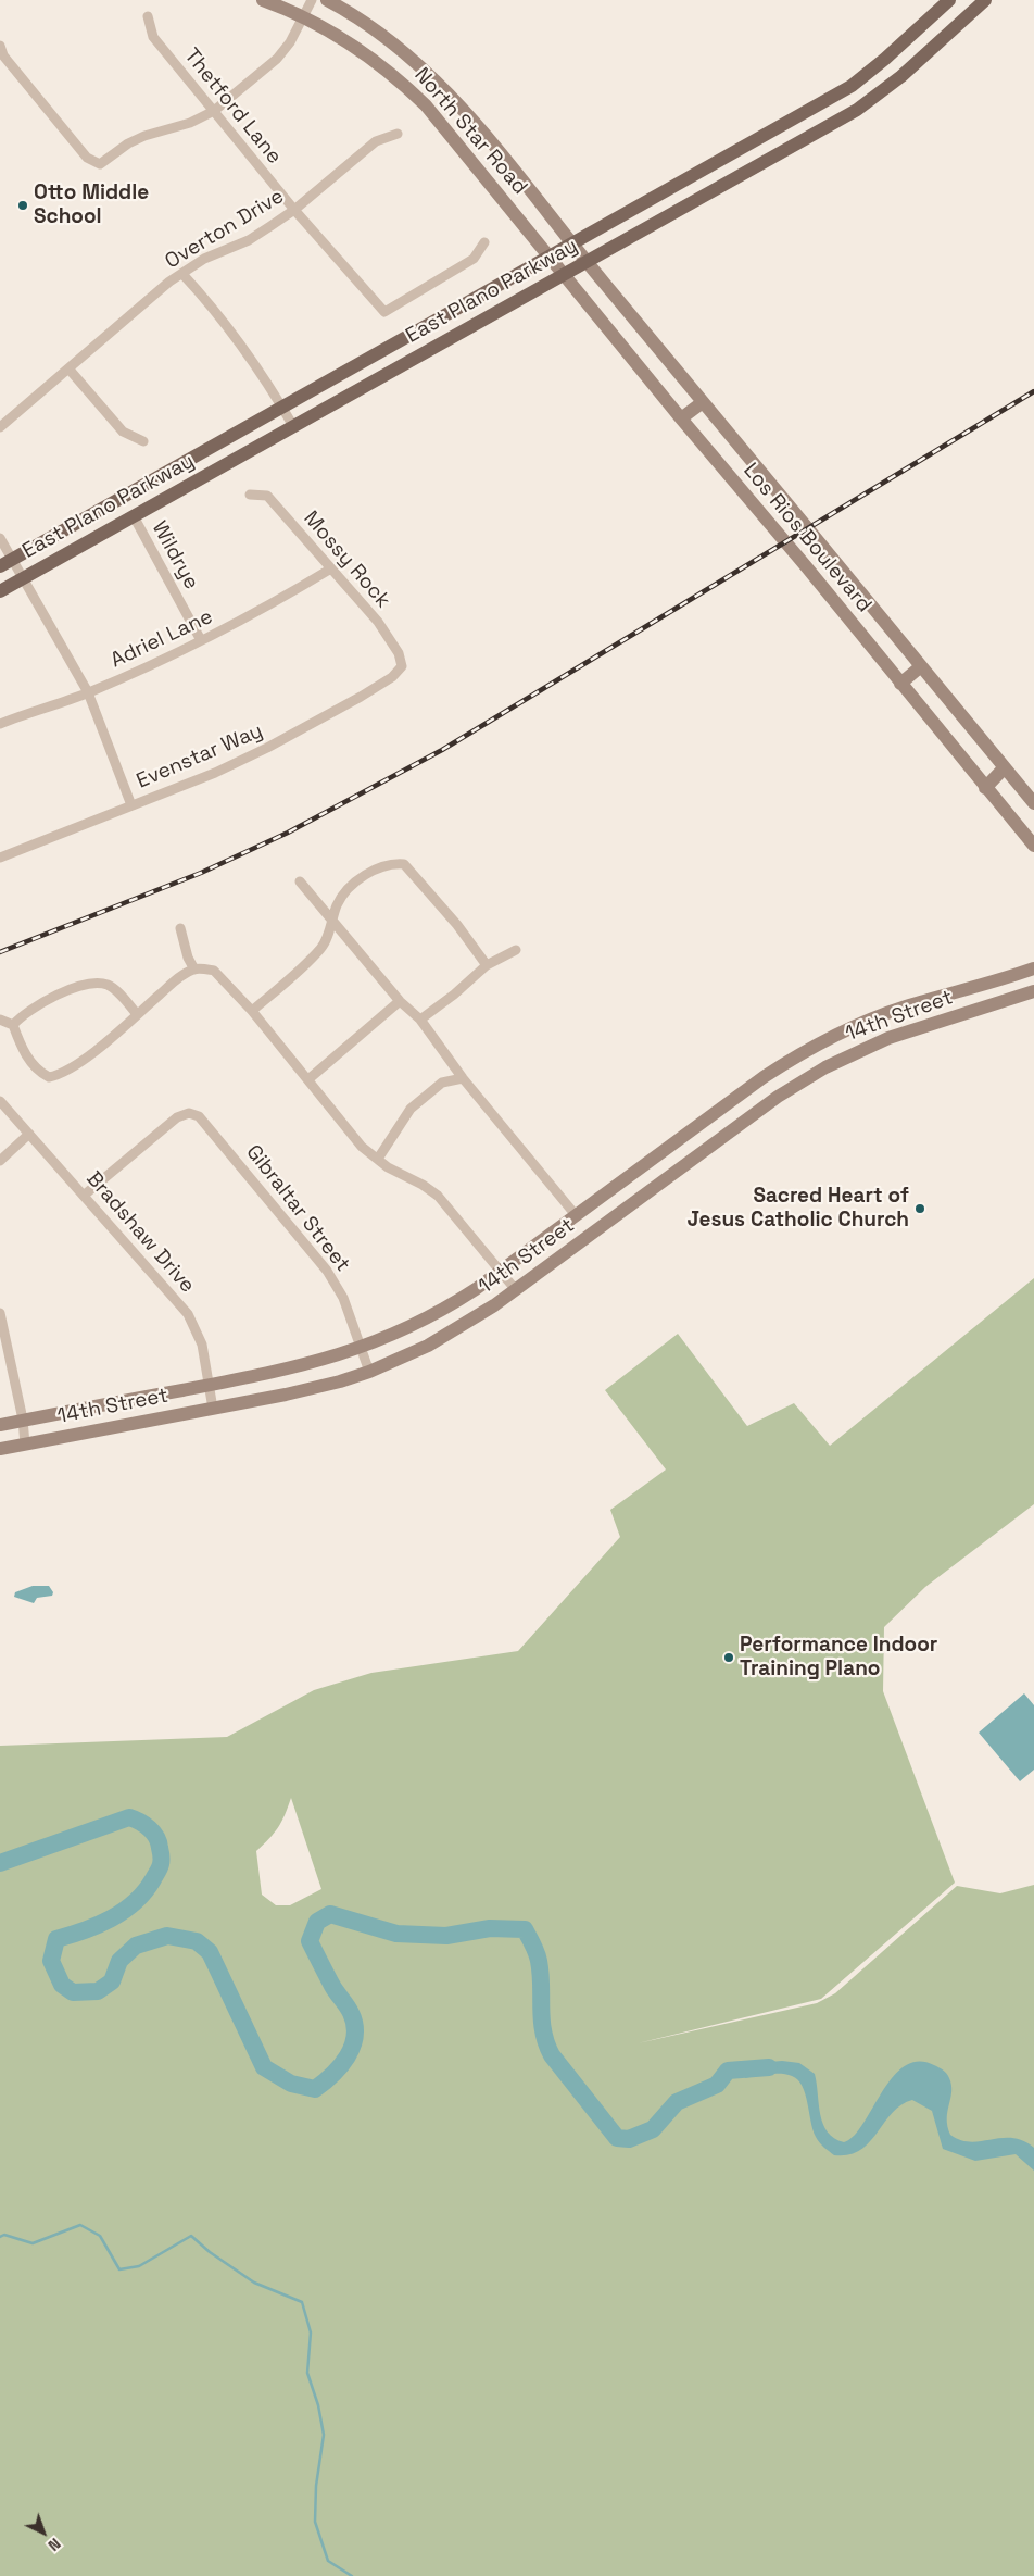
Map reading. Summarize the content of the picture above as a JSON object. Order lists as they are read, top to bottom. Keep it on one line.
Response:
{"streets":{"main road":["North Star Road","East Plano Parkway","Los Rios Boulevard","14th Street"],"street":["Thetford Lane","Overton Drive","Wildrye","Mossy Rock","Adriel Lane","Evenstar Way","Gibraltar Street","Bradshaw Drive"]},"crossings":[["Thetford Lane","Overton Drive"],["North Star Road","East Plano Parkway"],["North Star Road","Los Rios Boulevard"],["East Plano Parkway","Los Rios Boulevard"],["East Plano Parkway","Wildrye"],["Wildrye","Adriel Lane"],["Mossy Rock","Adriel Lane"],["Mossy Rock","Evenstar Way"],["14th Street","Gibraltar Street"],["14th Street","Bradshaw Drive"],["Gibraltar Street","Bradshaw Drive"]],"places":["Otto Middle School","Sacred Heart of Jesus Catholic Church","Performance Indoor Training Plano"],"north":"bottom right"}
